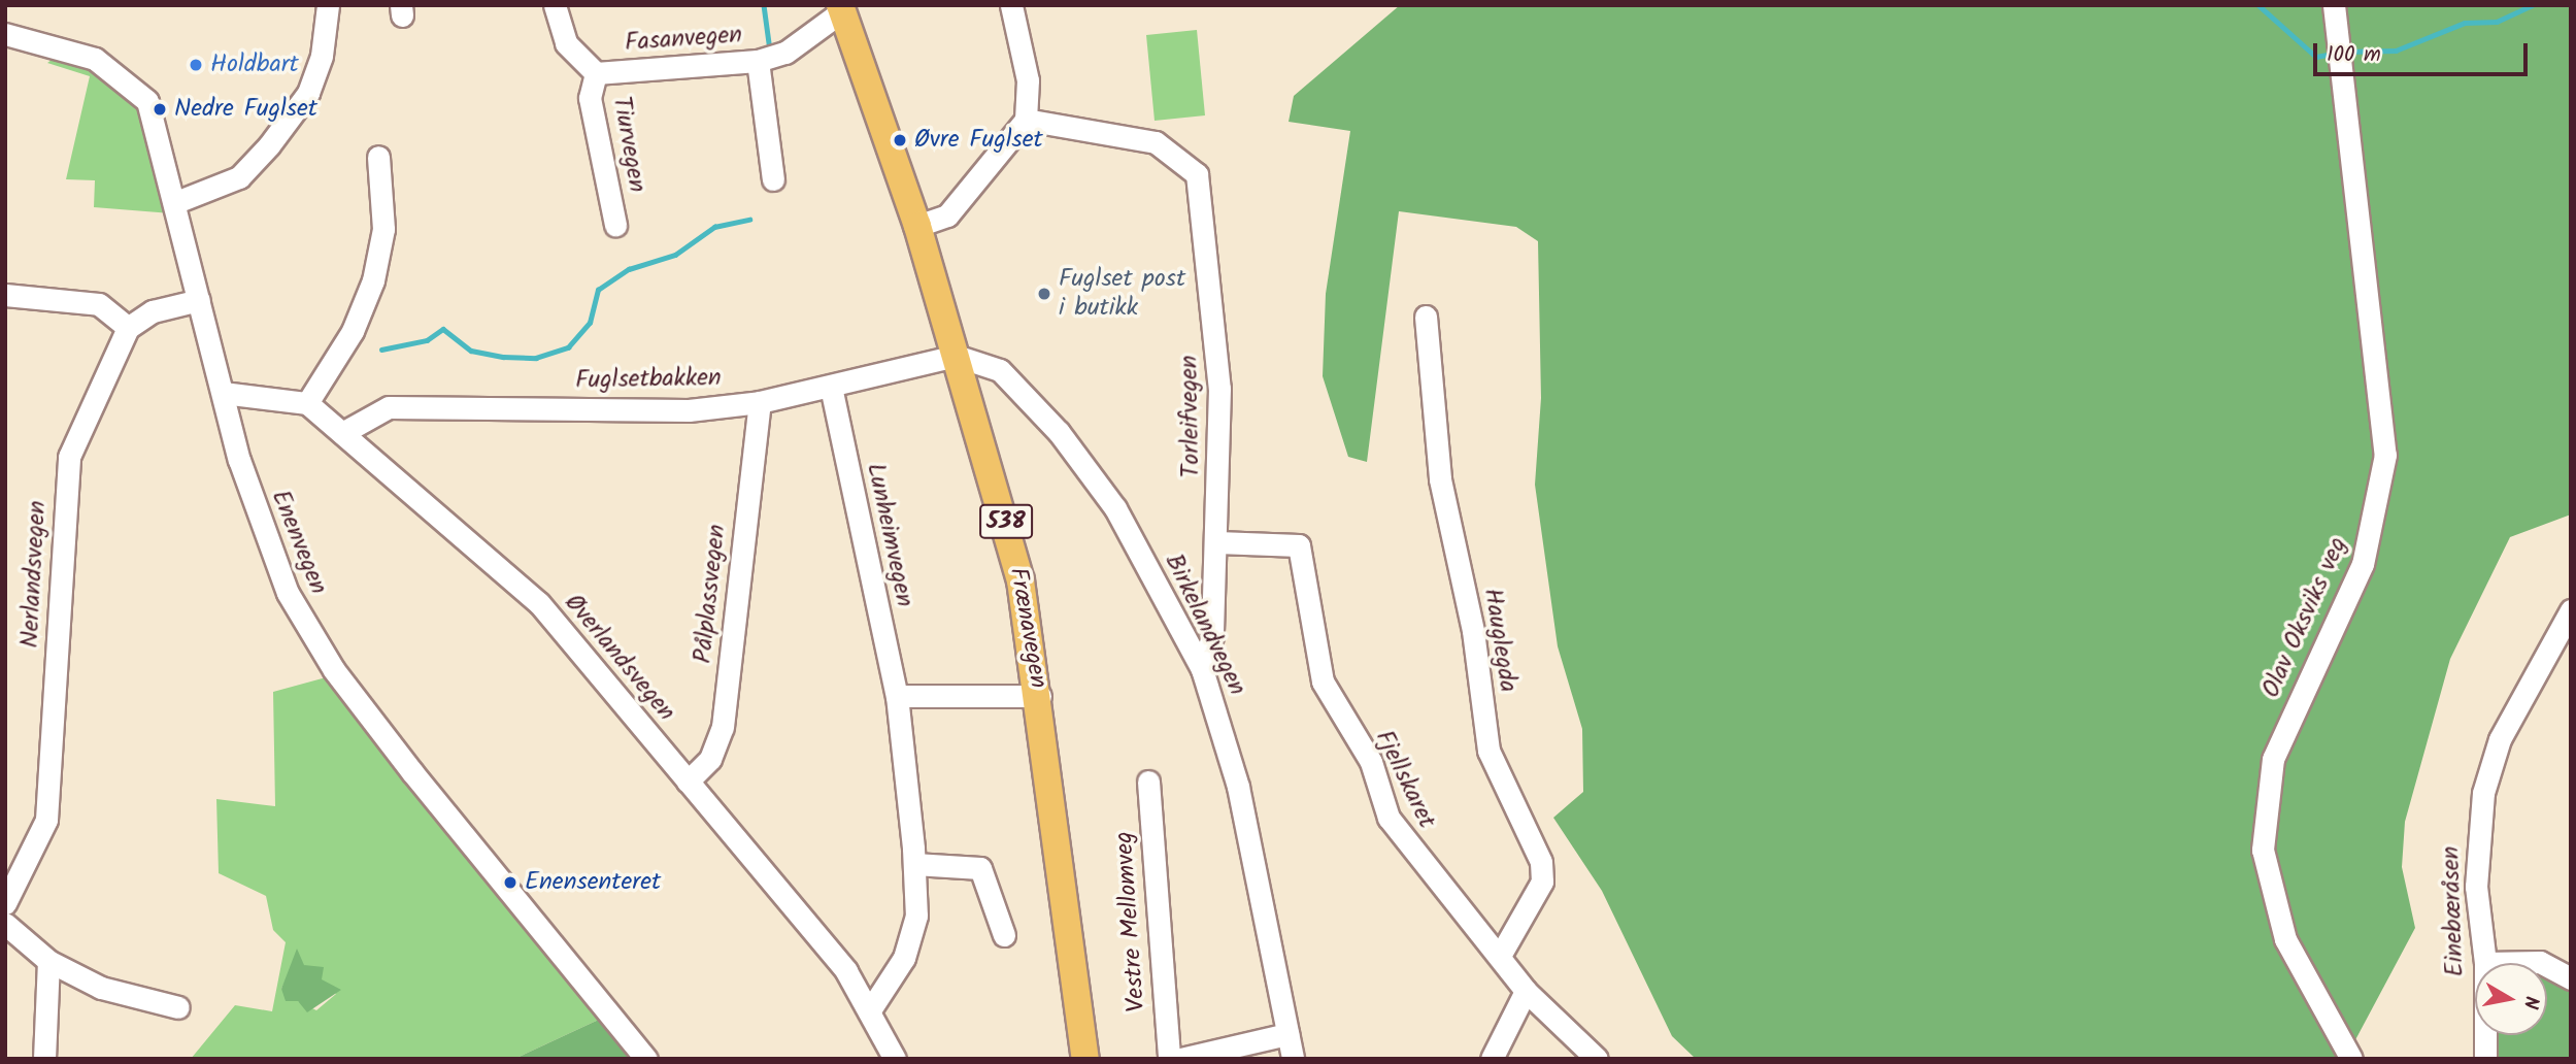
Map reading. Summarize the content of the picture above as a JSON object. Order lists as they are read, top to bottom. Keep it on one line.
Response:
{"streets":{"main road":["538","Frænavegen"],"street":["Fasanvegen","Tiurvegen","Fuglsetbakken","Torleifvegen","Lunheimvegen","Enenvegen","Nerlandsvegen","Pålplassvegen","Olav Oksviks veg","Birkelandvegen","Hauglegda","Øverlandsvegen","Fjellskaret","Einebæråsen","Vestre Mellomveg"]},"crossings":[["Fasanvegen","Tiurvegen"],["Fasanvegen","Frænavegen"],["Fuglsetbakken","Lunheimvegen"],["Fuglsetbakken","Pålplassvegen"],["Fuglsetbakken","Birkelandvegen"],["Fuglsetbakken","Frænavegen"],["Fuglsetbakken","Øverlandsvegen"],["Torleifvegen","Birkelandvegen"],["Torleifvegen","Fjellskaret"],["Lunheimvegen","Øverlandsvegen"],["Pålplassvegen","Øverlandsvegen"],["Birkelandvegen","Frænavegen"],["Hauglegda","Fjellskaret"]],"places":["Holdbart","Nedre Fuglset","Øvre Fuglset","Fuglset post i butikk","Enensenteret"],"scale_bar":"100 m","north":"right"}
